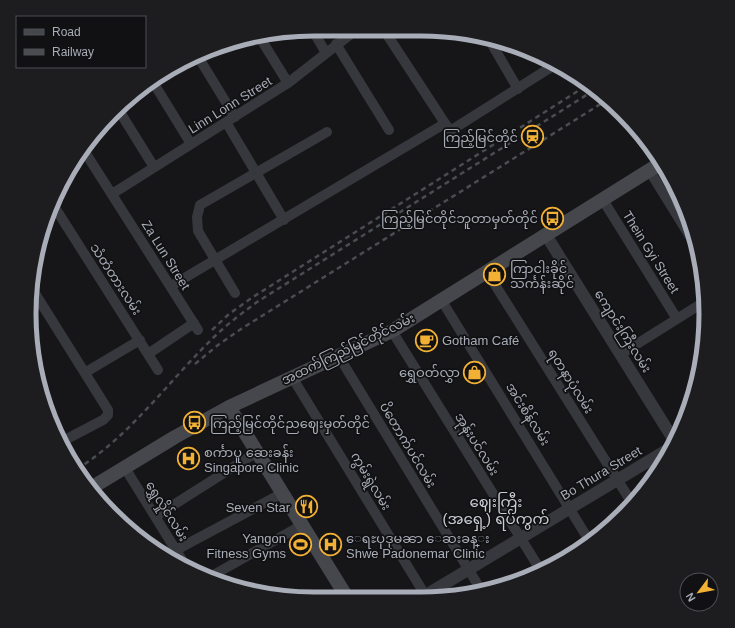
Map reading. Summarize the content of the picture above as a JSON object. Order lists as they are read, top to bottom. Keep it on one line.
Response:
{"streets":{"main road":["အထက်ကြည်မြင်တိုင်လမ်း"],"street":["Linn Lonn Street","Thein Gyi Street","Za Lun Street","သံတံတားလမ်း","ကျောင်းကြီးလမ်း","ရတနာပုံလမ်း","အင်းစိန်လမ်း","အုန်းပင်လမ်း","ပိတောက်ပင်လမ်း","Bo Thura Street","ကွမ်းရွဲလမ်း","ရွှေလှိုင်လမ်း"]},"crossings":[["Linn Lonn Street","Za Lun Street"],["Thein Gyi Street","အထက်ကြည်မြင်တိုင်လမ်း"],["Za Lun Street","သံတံတားလမ်း"],["ကျောင်းကြီးလမ်း","အထက်ကြည်မြင်တိုင်လမ်း"],["အထက်ကြည်မြင်တိုင်လမ်း","ရတနာပုံလမ်း"],["အထက်ကြည်မြင်တိုင်လမ်း","အင်းစိန်လမ်း"],["အထက်ကြည်မြင်တိုင်လမ်း","အုန်းပင်လမ်း"],["အထက်ကြည်မြင်တိုင်လမ်း","ပိတောက်ပင်လမ်း"],["အထက်ကြည်မြင်တိုင်လမ်း","ကွမ်းရွဲလမ်း"],["အထက်ကြည်မြင်တိုင်လမ်း","ရွှေလှိုင်လမ်း"],["ရတနာပုံလမ်း","Bo Thura Street"],["အင်းစိန်လမ်း","Bo Thura Street"],["အုန်းပင်လမ်း","Bo Thura Street"],["ပိတောက်ပင်လမ်း","Bo Thura Street"]],"districts":["ဈေးကြီး (အရှေ့) ရပ်ကွက်"],"places":{"station":["ကြည့်မြင်တိုင်"],"bus stop":["ကြည့်မြင်တိုင်ဘူတာမှတ်တိုင်","ကြည့်မြင်တိုင်ညဈေးမှတ်တိုင်"],"shop":["ကြာငါးခိုင် သင်္ကန်းဆိုင်","ရွှေဝတ်လွှာ"],"cafe":["Gotham Café"],"hospital":["စင်္ကာပူ ဆေးခန်း Singapore Clinic","ေရႊပုဒုမၼာ ေဆးခန္း Shwe Padonemar Clinic"],"restaurant":["Seven Star"],"sports":["Yangon Fitness Gyms"]},"legend":["Road","Railway"],"north":"bottom left"}
